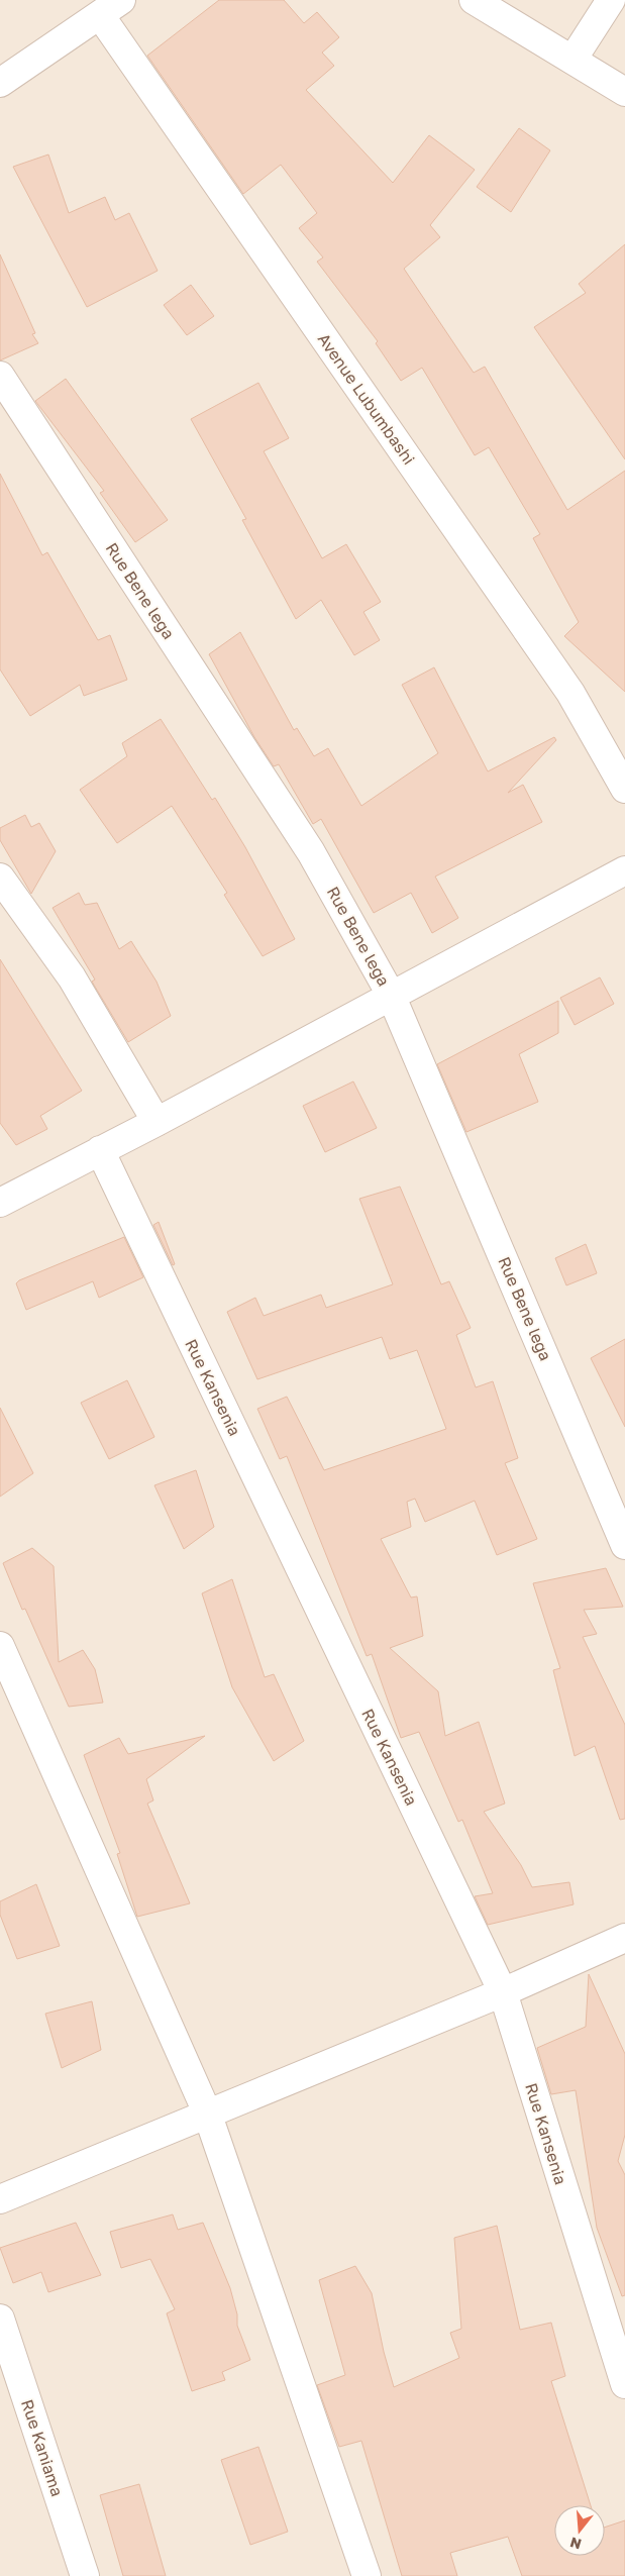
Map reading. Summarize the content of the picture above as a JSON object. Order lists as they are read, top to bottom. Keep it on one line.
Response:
{"streets":{"street":["Avenue Lubumbashi","Rue Bene lega","Rue Kansenia","Rue Kaniama"]},"north":"bottom"}
